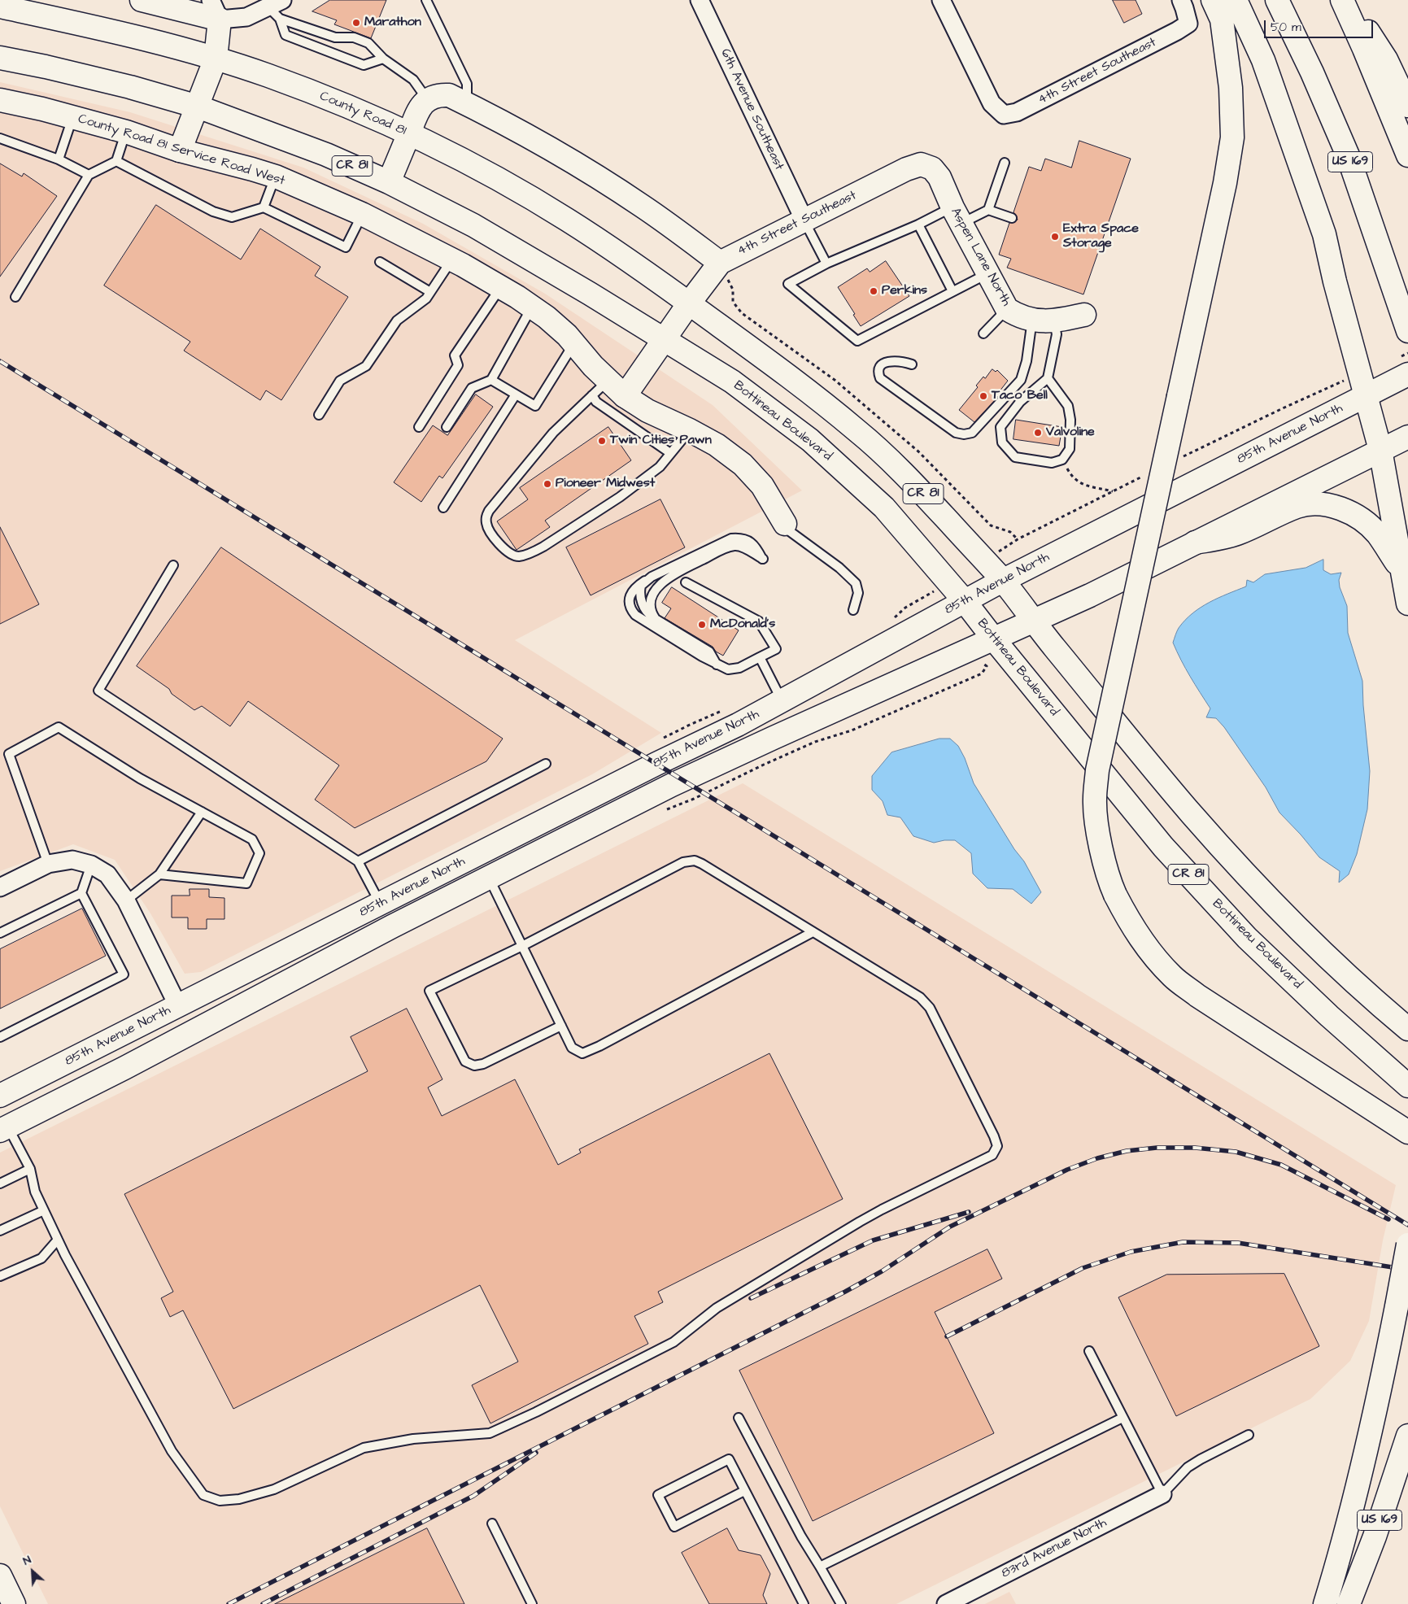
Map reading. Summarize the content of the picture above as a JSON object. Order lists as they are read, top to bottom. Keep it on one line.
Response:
{"streets":{"main road":["4th Street Southeast","County Road 81","County Road 81 Service Road West","US 169","CR 81","Aspen Lane North","Bottineau Boulevard","85th Avenue North"],"street":["6th Avenue Southeast","83rd Avenue North"]},"crossings":[["4th Street Southeast","6th Avenue Southeast"],["4th Street Southeast","County Road 81"],["4th Street Southeast","County Road 81 Service Road West"],["4th Street Southeast","CR 81"],["4th Street Southeast","Aspen Lane North"],["4th Street Southeast","Bottineau Boulevard"],["County Road 81","CR 81"],["CR 81","Bottineau Boulevard"],["CR 81","85th Avenue North"],["Bottineau Boulevard","85th Avenue North"]],"places":["Marathon","Extra Space Storage","Perkins","Taco Bell","Valvoline","Twin Cities Pawn","Pioneer Midwest","McDonald's"],"scale_bar":"50 m","north":"top left"}
